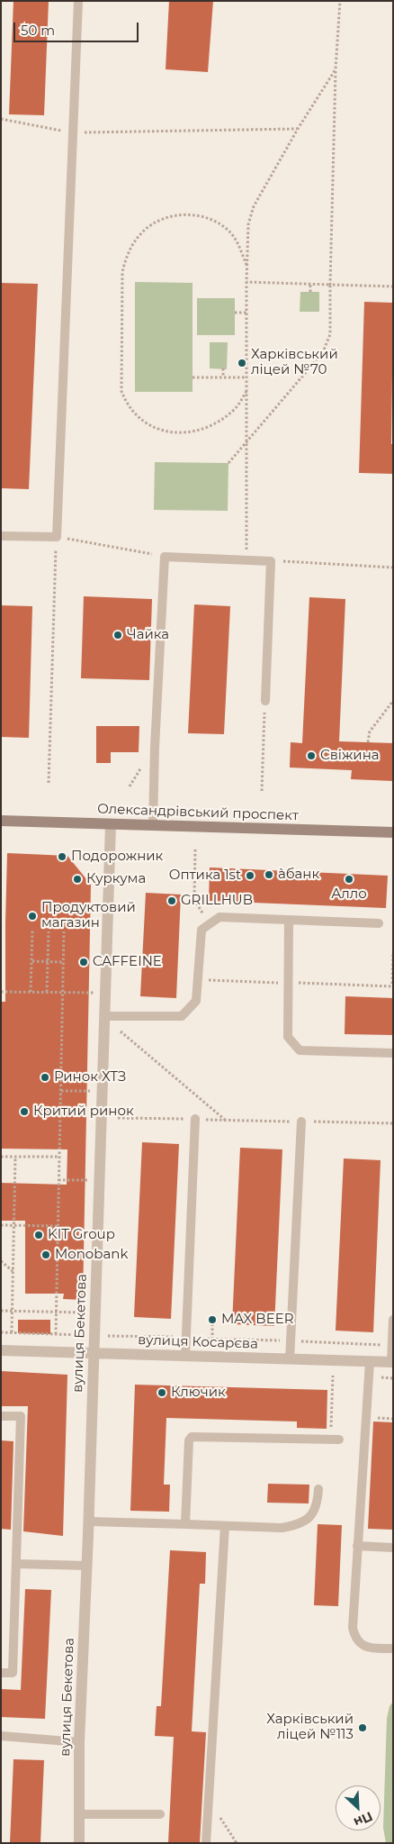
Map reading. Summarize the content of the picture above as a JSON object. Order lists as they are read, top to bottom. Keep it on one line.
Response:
{"streets":{"main road":["Олександрівський проспект"],"street":["вулиця Бекетова","вулиця Косарєва"]},"crossings":[["Олександрівський проспект","вулиця Бекетова"],["вулиця Бекетова","вулиця Косарєва"]],"places":["Харківський ліцей №70","Чайка","Свіжина","Подорожник","а̀банк","Оптика 1st","Куркума","Алло","GRILLHUB","Продуктовий магазин","CAFFEINE","Ринок ХТЗ","Критий ринок","KIT Group","Monobank","MAX BEER","Ключик","Харківський ліцей №113"],"scale_bar":"50 m","north":"bottom right"}
